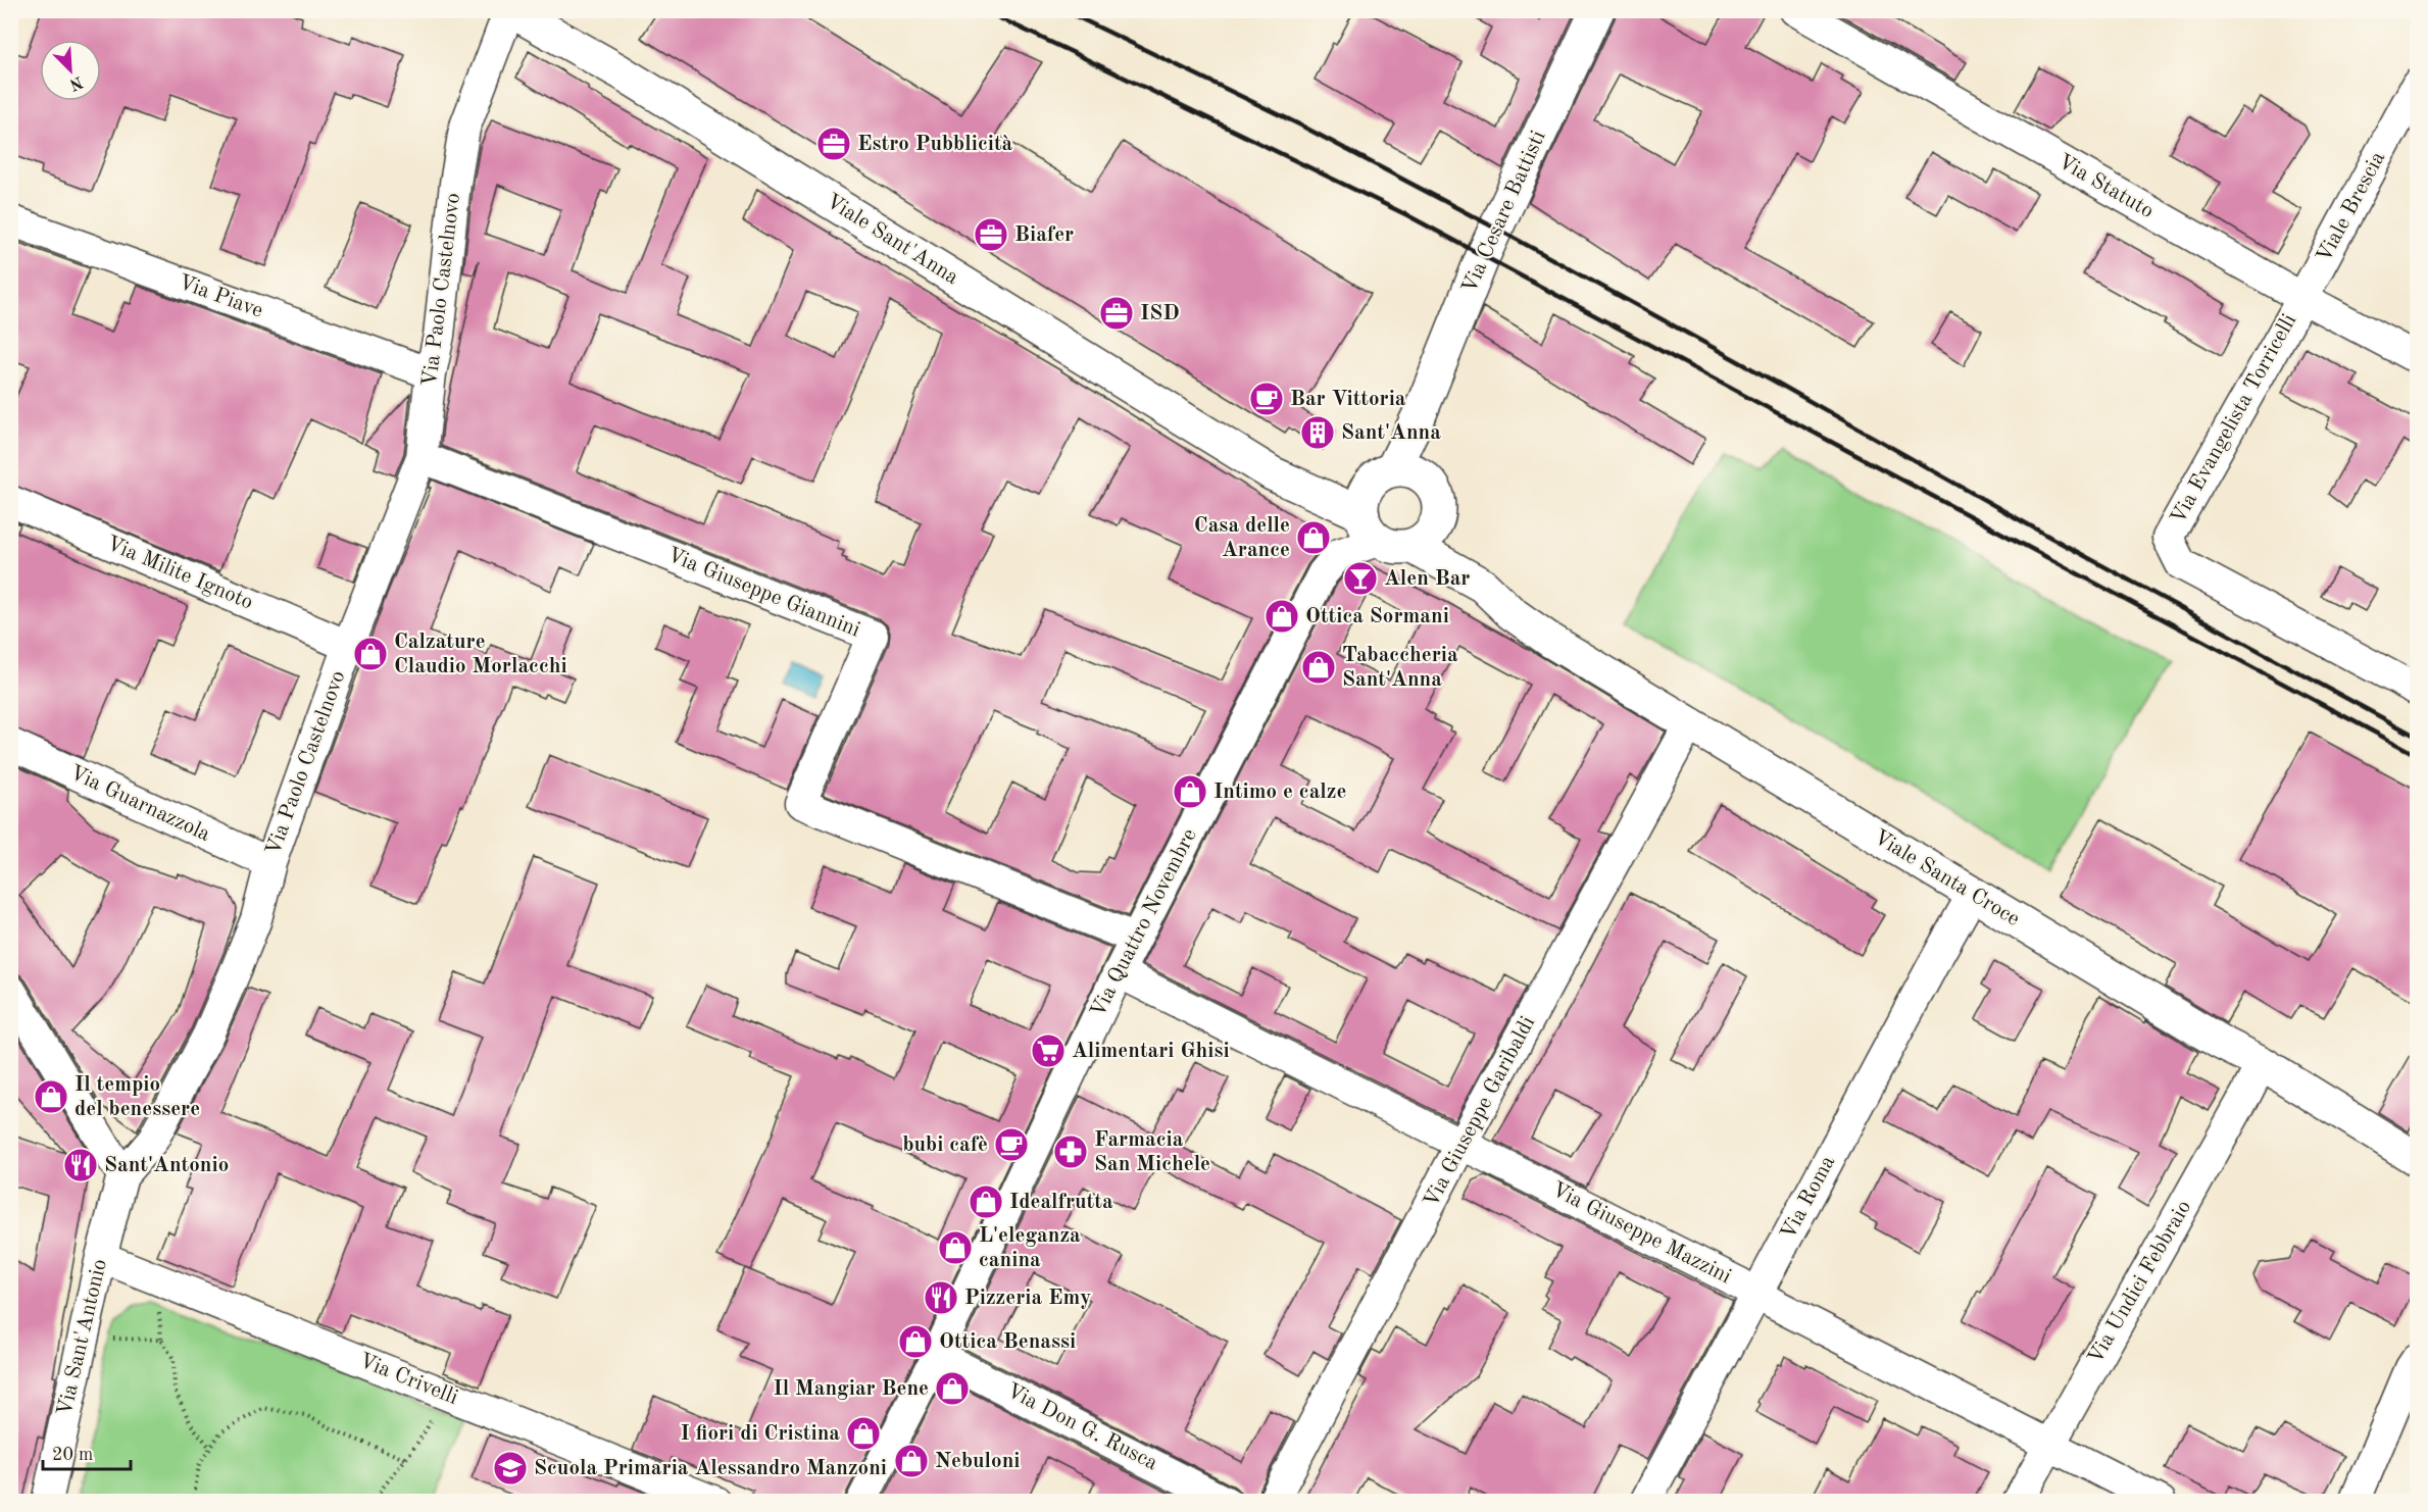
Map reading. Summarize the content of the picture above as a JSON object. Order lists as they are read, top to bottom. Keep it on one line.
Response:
{"streets":{"street":["Via Statuto","Viale Brescia","Via Cesare Battisti","Viale Sant'Anna","Via Paolo Castelnovo","Via Piave","Via Evangelista Torricelli","Via Milite Ignoto","Via Giuseppe Giannini","Via Guarnazzola","Viale Santa Croce","Via Quattro Novembre","Via Giuseppe Garibaldi","Via Roma","Via Giuseppe Mazzini","Via Undici Febbraio","Via Sant'Antonio","Via Crivelli","Via Don G. Rusca"]},"crossings":[["Via Statuto","Viale Brescia"],["Via Statuto","Via Evangelista Torricelli"],["Viale Brescia","Via Evangelista Torricelli"],["Via Cesare Battisti","Viale Sant'Anna"],["Via Cesare Battisti","Viale Santa Croce"],["Via Cesare Battisti","Via Quattro Novembre"],["Viale Sant'Anna","Via Paolo Castelnovo"],["Viale Sant'Anna","Viale Santa Croce"],["Viale Sant'Anna","Via Quattro Novembre"],["Via Paolo Castelnovo","Via Piave"],["Via Paolo Castelnovo","Via Milite Ignoto"],["Via Paolo Castelnovo","Via Giuseppe Giannini"],["Via Paolo Castelnovo","Via Guarnazzola"],["Via Paolo Castelnovo","Via Sant'Antonio"],["Via Giuseppe Giannini","Via Quattro Novembre"],["Viale Santa Croce","Via Quattro Novembre"],["Viale Santa Croce","Via Giuseppe Garibaldi"],["Viale Santa Croce","Via Roma"],["Viale Santa Croce","Via Undici Febbraio"],["Via Quattro Novembre","Via Giuseppe Mazzini"],["Via Quattro Novembre","Via Don G. Rusca"],["Via Giuseppe Garibaldi","Via Giuseppe Mazzini"],["Via Roma","Via Giuseppe Mazzini"],["Via Giuseppe Mazzini","Via Undici Febbraio"],["Via Sant'Antonio","Via Crivelli"]],"places":{"office":["Estro Pubblicità","Biafer","ISD"],"cafe":["Bar Vittoria","bubi cafè"],"building":["Sant'Anna"],"shop":["Casa delle Arance","Ottica Sormani","Calzature Claudio Morlacchi","Tabaccheria Sant'Anna","Intimo e calze","Il tempio del benessere","Idealfrutta","L'eleganza canina","Ottica Benassi","Il Mangiar Bene","I fiori di Cristina","Nebuloni"],"bar":["Alen Bar"],"supermarket":["Alimentari Ghisi"],"pharmacy":["Farmacia San Michele"],"restaurant":["Sant'Antonio","Pizzeria Emy"],"school or university":["Scuola Primaria Alessandro Manzoni"]},"scale_bar":"20 m","north":"bottom right"}
